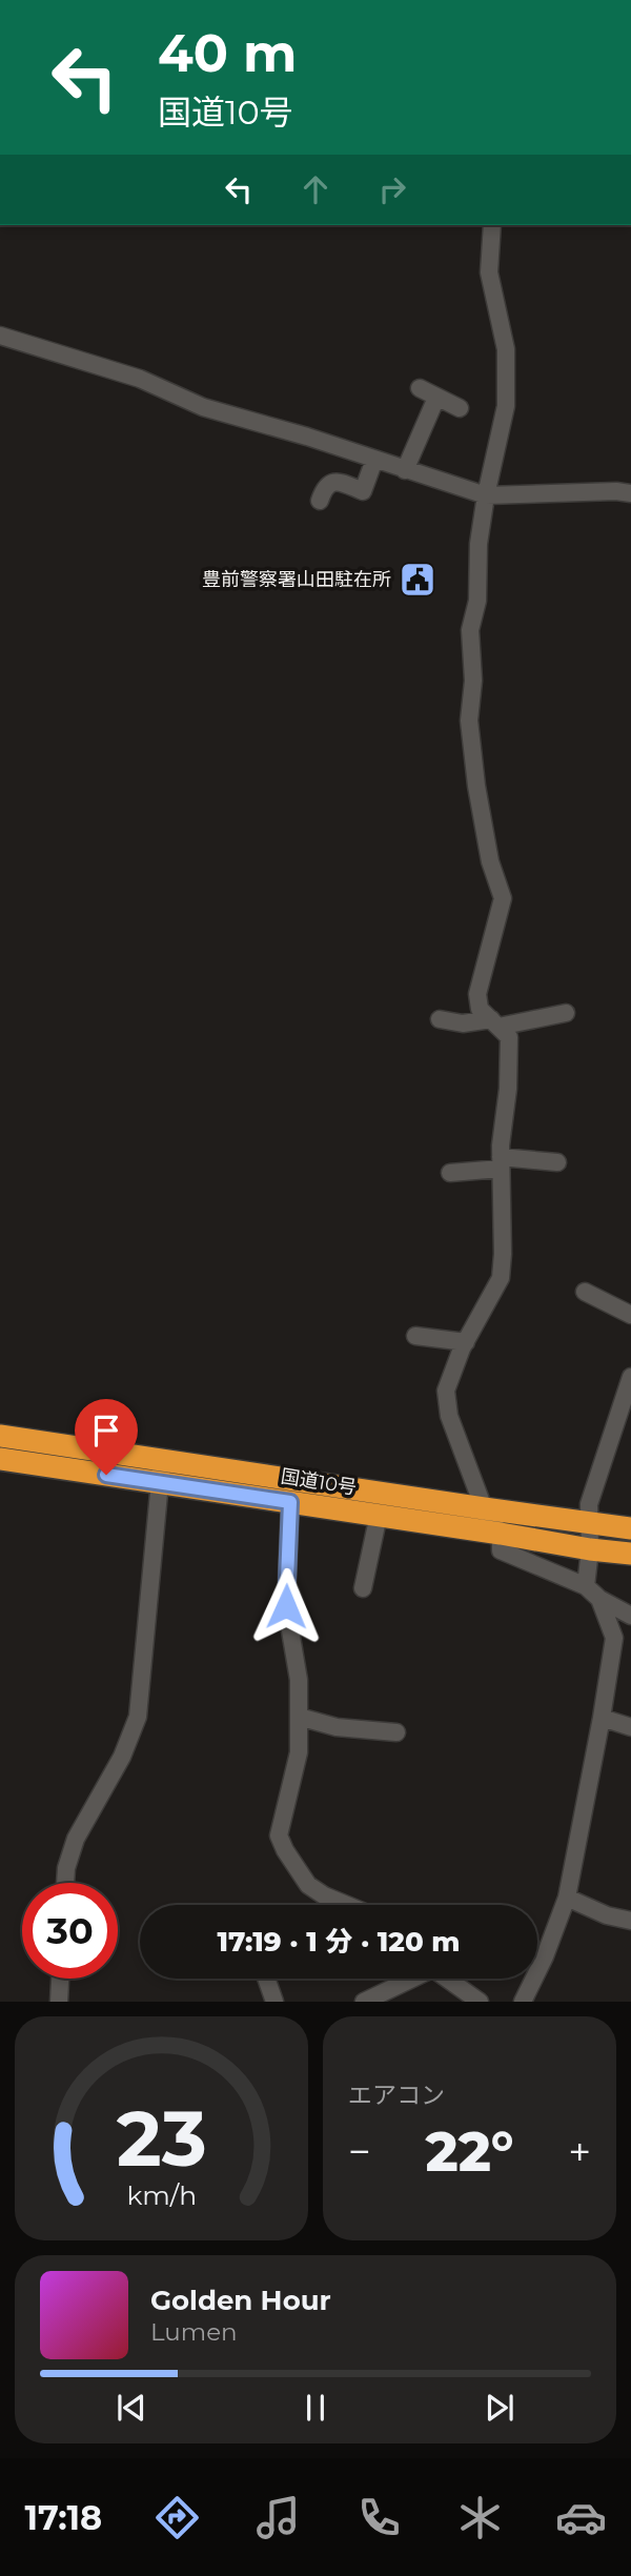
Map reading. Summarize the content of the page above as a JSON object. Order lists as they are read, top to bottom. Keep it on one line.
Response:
{"streets":{"highway":["国道10号"]},"places":{"public building":["豊前警察署山田駐在所"]},"page":{"turn":["40 m","国道10号"],"limit":"30","trip":"17:19 · 1 分 · 120 m","tile":"エアコン","heat":["−","22°","+"],"song":["Golden Hour","Lumen"],"tabs":"17:18","gauge":["23","km/h"]}}
